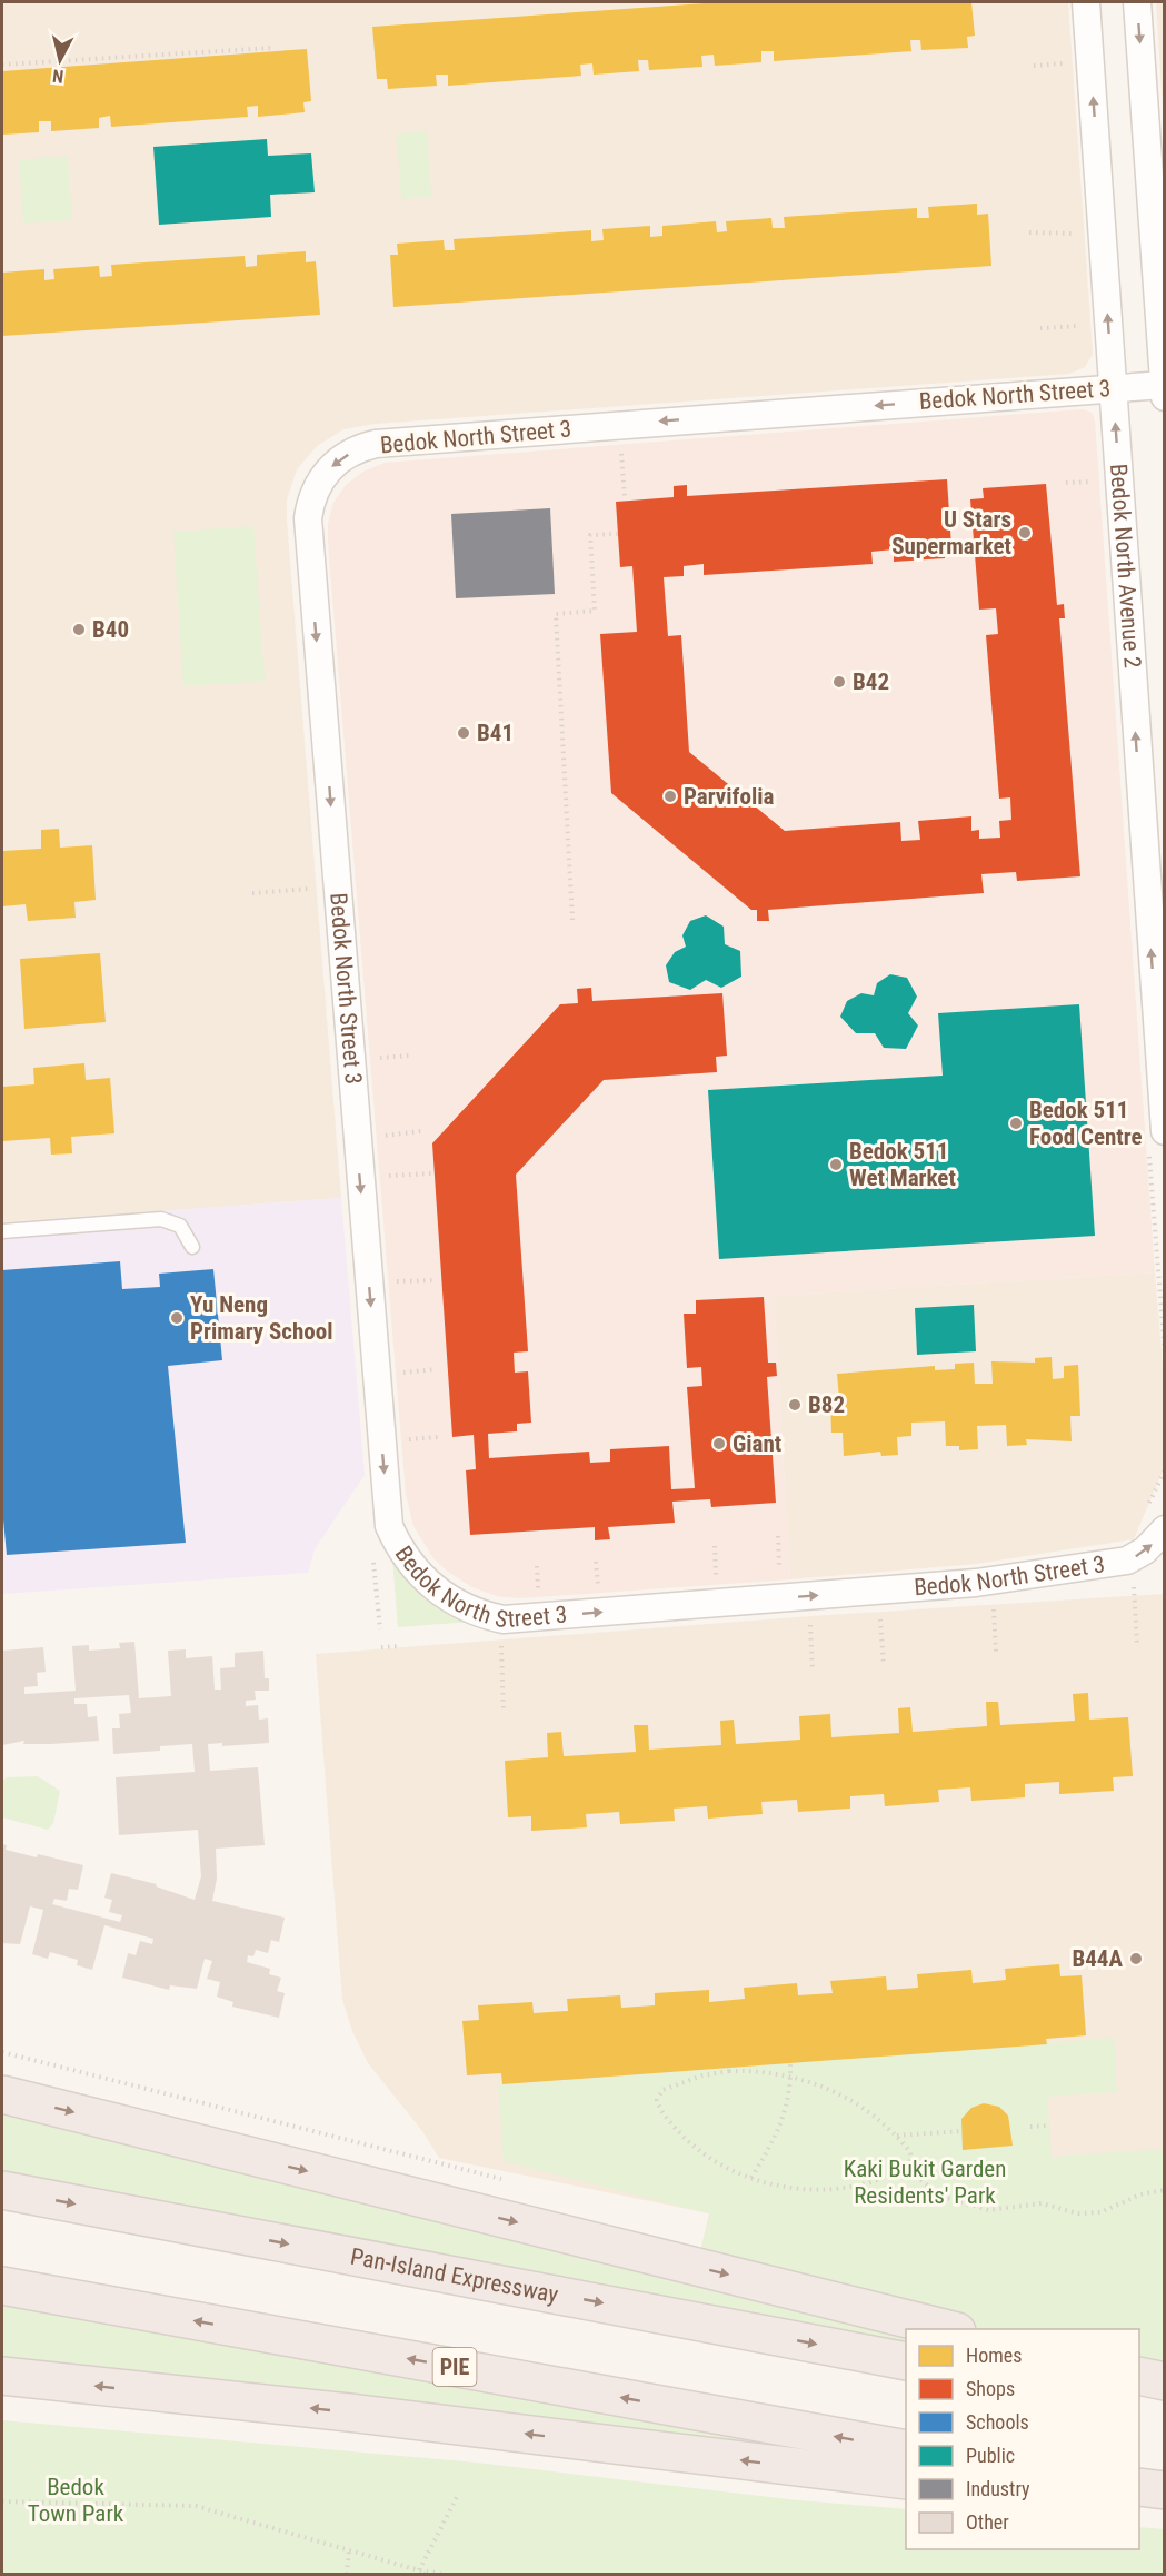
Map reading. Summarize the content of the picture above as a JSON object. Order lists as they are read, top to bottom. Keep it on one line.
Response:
{"streets":{"highway":["Pan-Island Expressway","PIE"],"street":["Bedok North Street 3","Bedok North Avenue 2"]},"crossings":[["Bedok North Street 3","Bedok North Avenue 2"]],"parks":["Kaki Bukit Garden Residents' Park","Bedok Town Park"],"places":["U Stars Supermarket","B40","B42","B41","Parvifolia","Bedok 511 Food Centre","Bedok 511 Wet Market","Yu Neng Primary School","B82","Giant","B44A"],"legend":["Homes","Shops","Schools","Public","Industry","Other"],"north":"bottom"}
